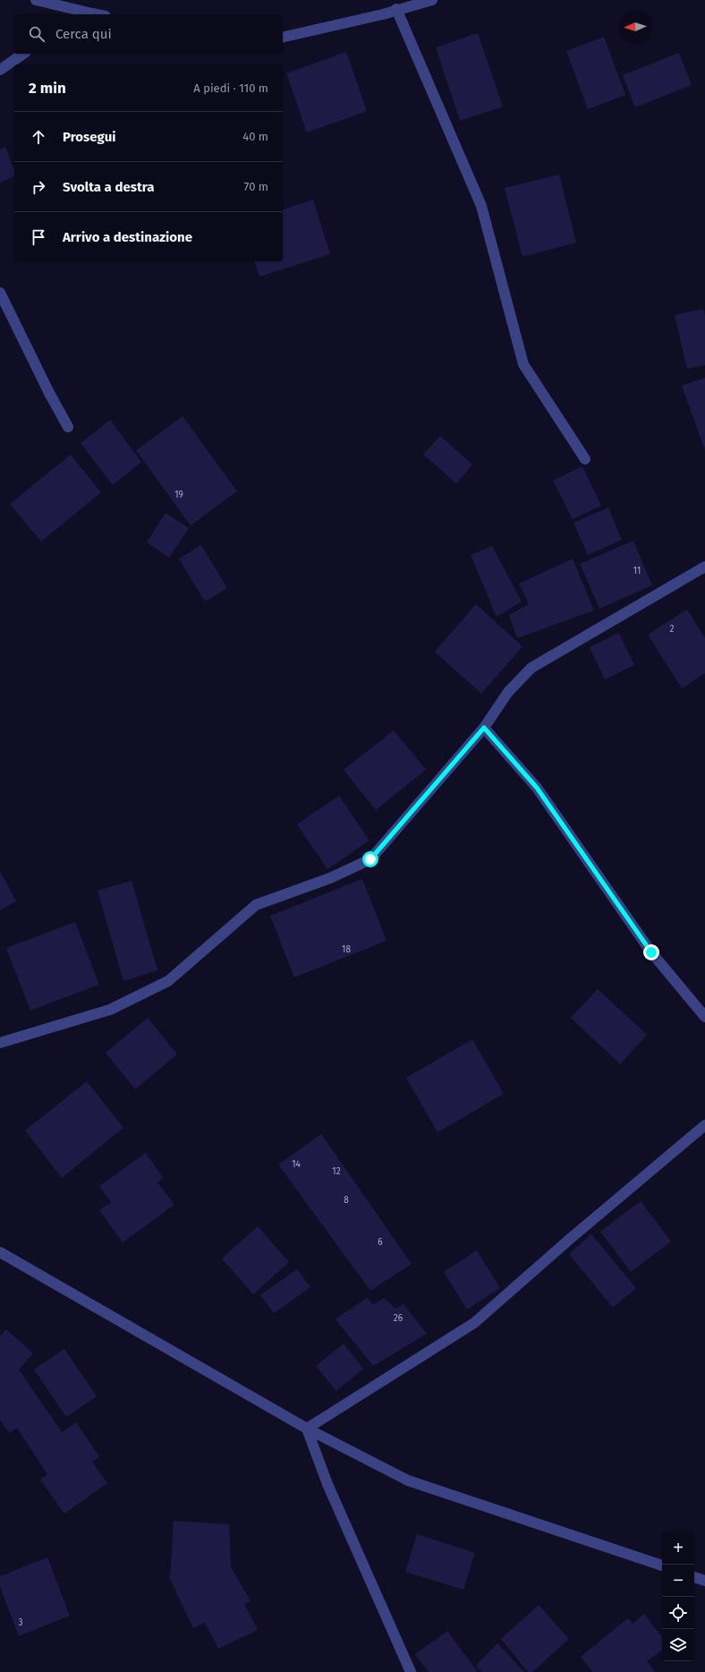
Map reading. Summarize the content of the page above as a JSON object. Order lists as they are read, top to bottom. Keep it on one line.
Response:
{"house_numbers":["19","11","2","18","14","12","8","6","26","3"],"north":"left","page":{"search":"Cerca qui","heading":["2 min","A piedi · 110 m"],"list":[["Prosegui","40 m"],["Svolta a destra","70 m"],"Arrivo a destinazione"],"map_buttons":["+","−"]}}
